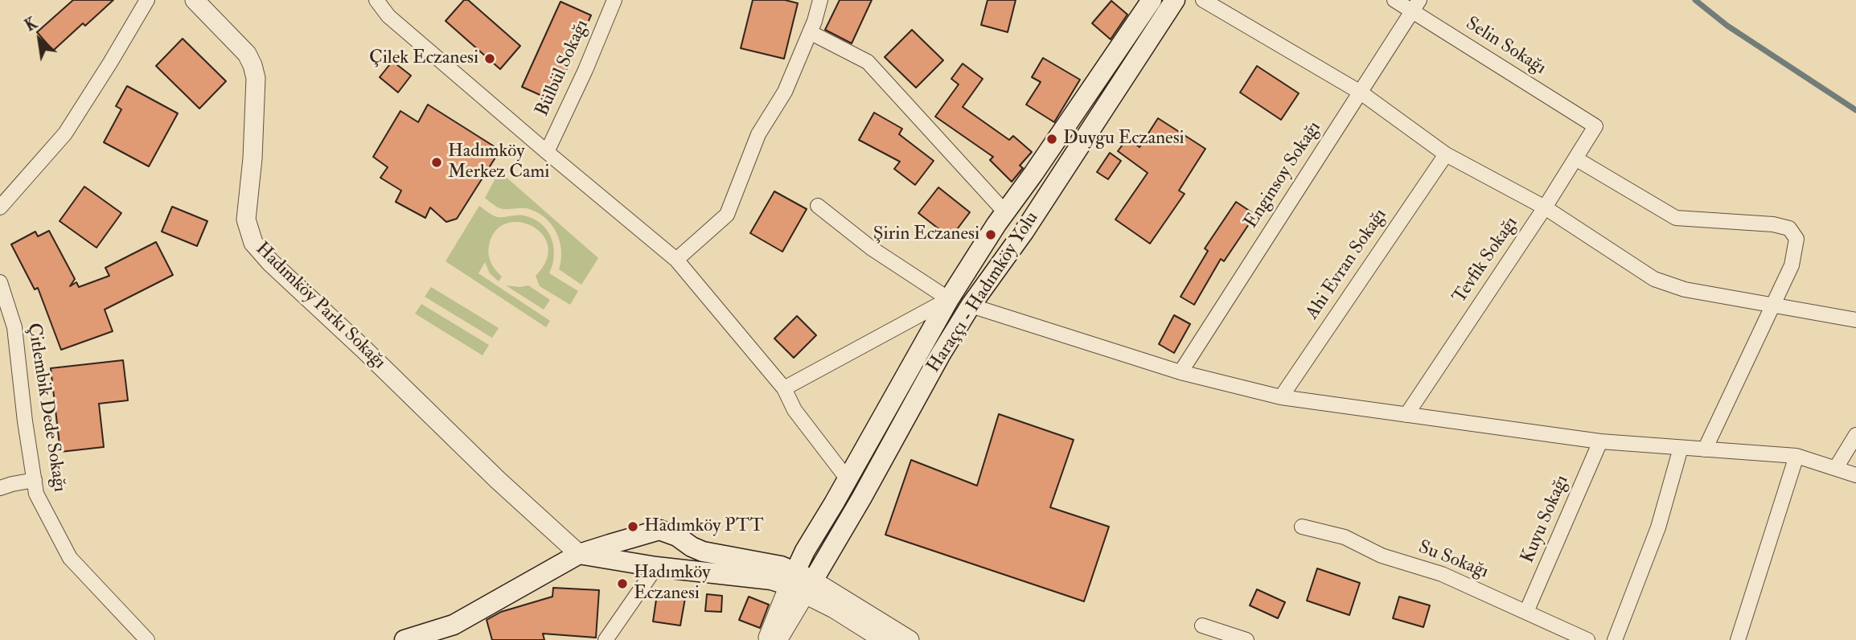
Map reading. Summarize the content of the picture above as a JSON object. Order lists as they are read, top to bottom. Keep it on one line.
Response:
{"streets":{"main road":["Haraççı - Hadımköy Yolu"],"street":["Selin Sokağı","Bülbül Sokağı","Enginsoy Sokağı","Tevfik Sokağı","Ahi Evran Sokağı","Hadımköy Parkı Sokağı","Çitlembik Dede Sokağı","Kuyu Sokağı","Su Sokağı"]},"crossings":[["Selin Sokağı","Enginsoy Sokağı"],["Selin Sokağı","Tevfik Sokağı"],["Kuyu Sokağı","Su Sokağı"]],"places":["Çilek Eczanesi","Duygu Eczanesi","Hadımköy Merkez Cami","Şirin Eczanesi","Hadımköy PTT","Hadımköy Eczanesi"],"north":"top left"}
